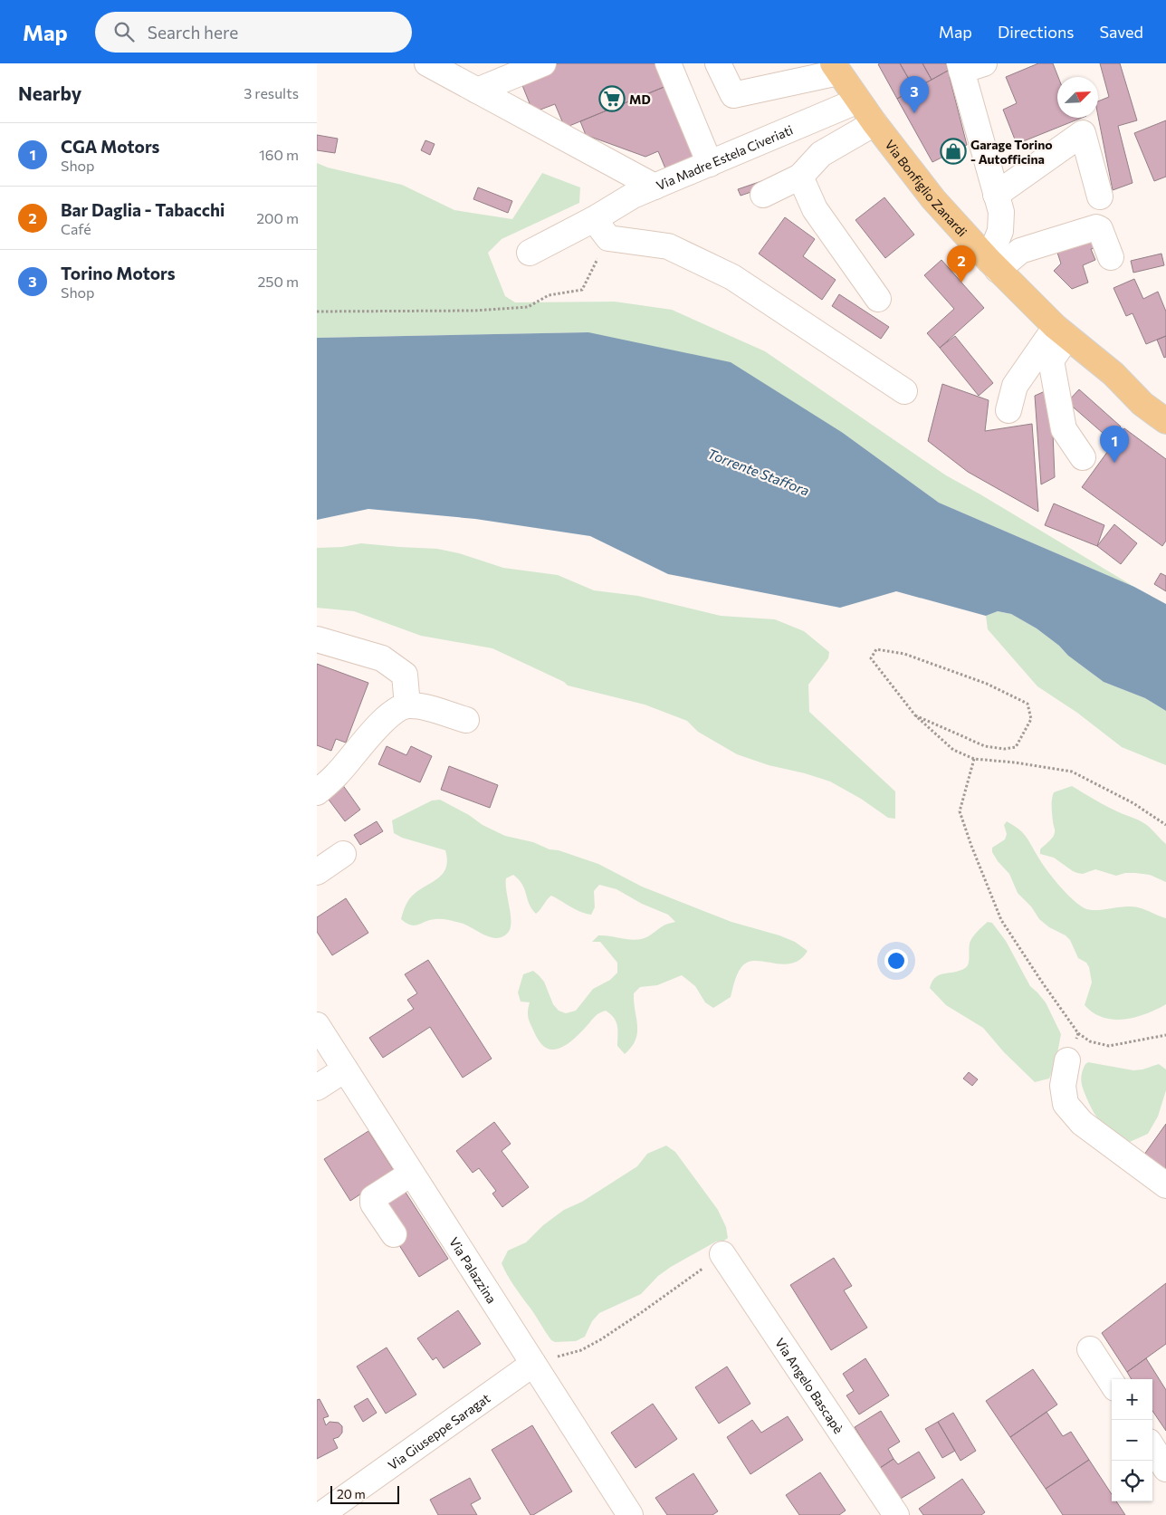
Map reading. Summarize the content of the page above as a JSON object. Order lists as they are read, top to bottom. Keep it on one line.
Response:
{"streets":{"main road":["Via Bonfiglio Zanardi"],"street":["Via Madre Estela Civeriati","Via Palazzina","Via Angelo Bascapè","Via Giuseppe Saragat"]},"crossings":[["Via Madre Estela Civeriati","Via Bonfiglio Zanardi"],["Via Palazzina","Via Giuseppe Saragat"]],"water":["Torrente Staffora"],"places":{"supermarket":["MD"],"shop":["Garage Torino - Autofficina"]},"scale_bar":"20 m","north":"top right","page":{"header":"Map","search":"Search here","nav":["Map","Directions","Saved"],"heading":["Nearby","3 results"],"pins":["3","2","1"],"list":[{"mark":"1","name":"CGA Motors","note":"Shop","value":"160 m"},{"mark":"2","name":"Bar Daglia - Tabacchi","note":"Café","value":"200 m"},{"mark":"3","name":"Torino Motors","note":"Shop","value":"250 m"}],"map_buttons":["+","−"],"scale":"20 m"}}
